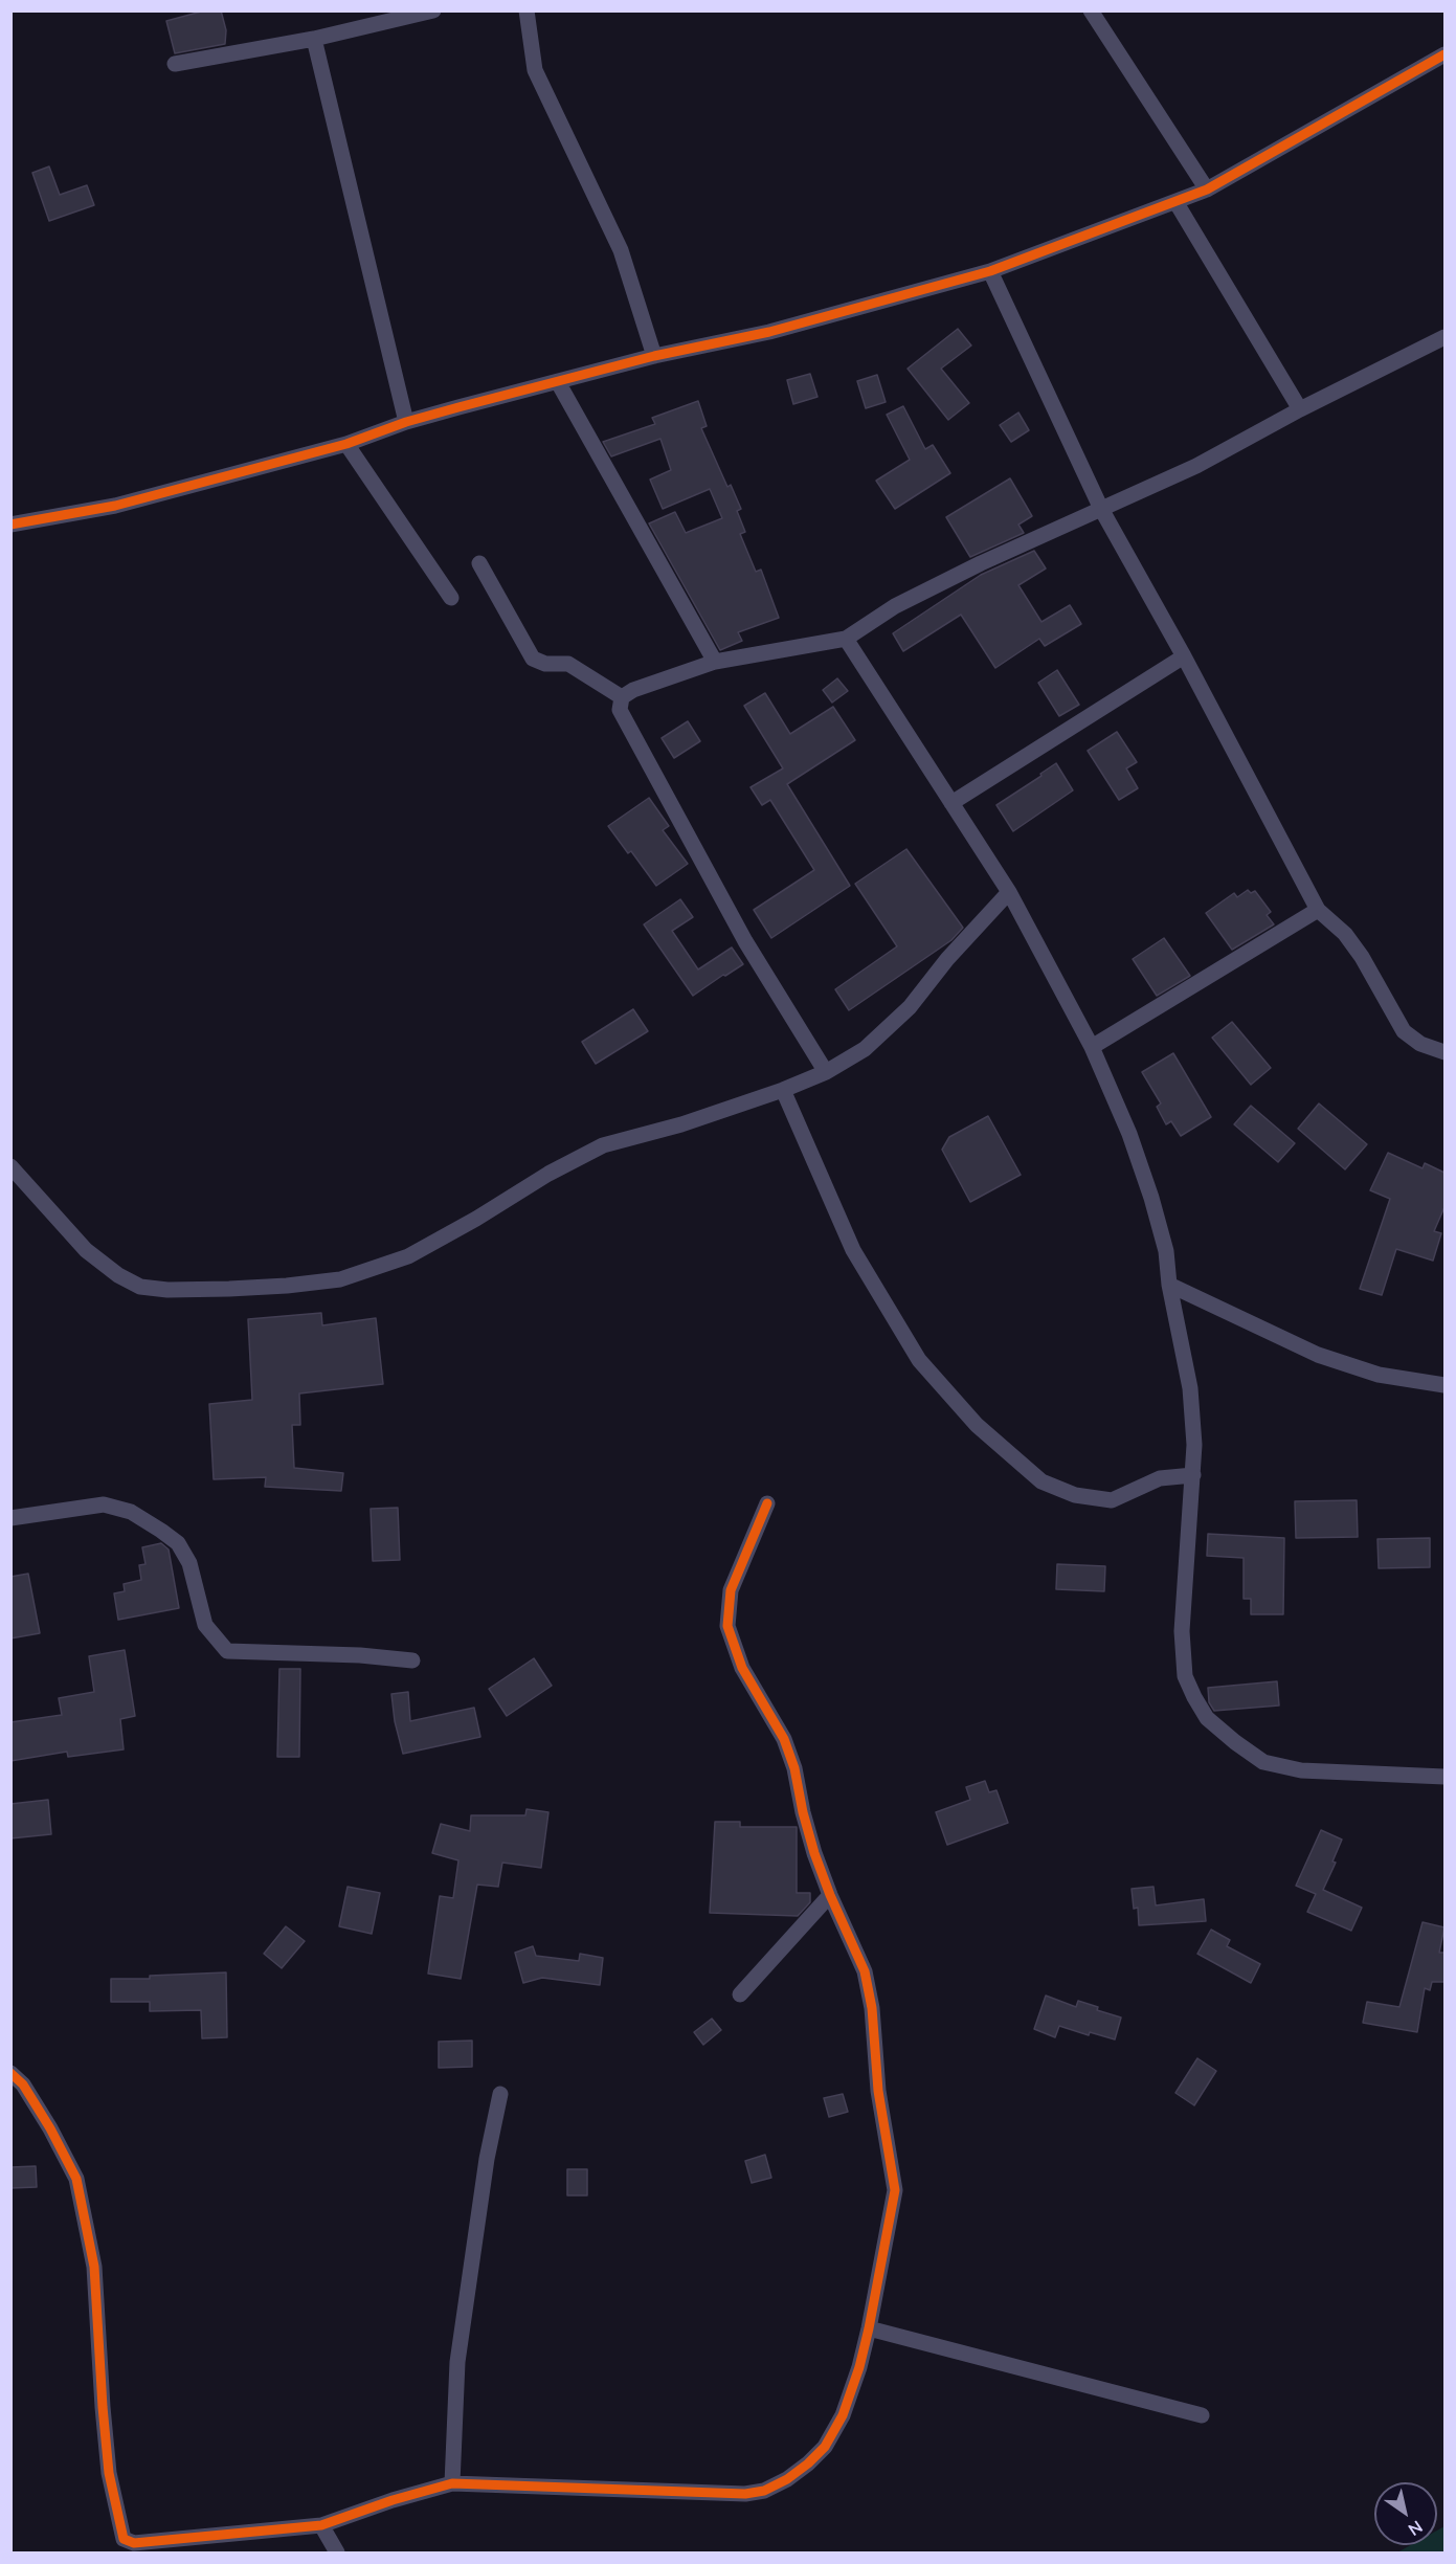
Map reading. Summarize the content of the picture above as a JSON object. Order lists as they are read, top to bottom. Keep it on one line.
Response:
{"north":"bottom right"}
